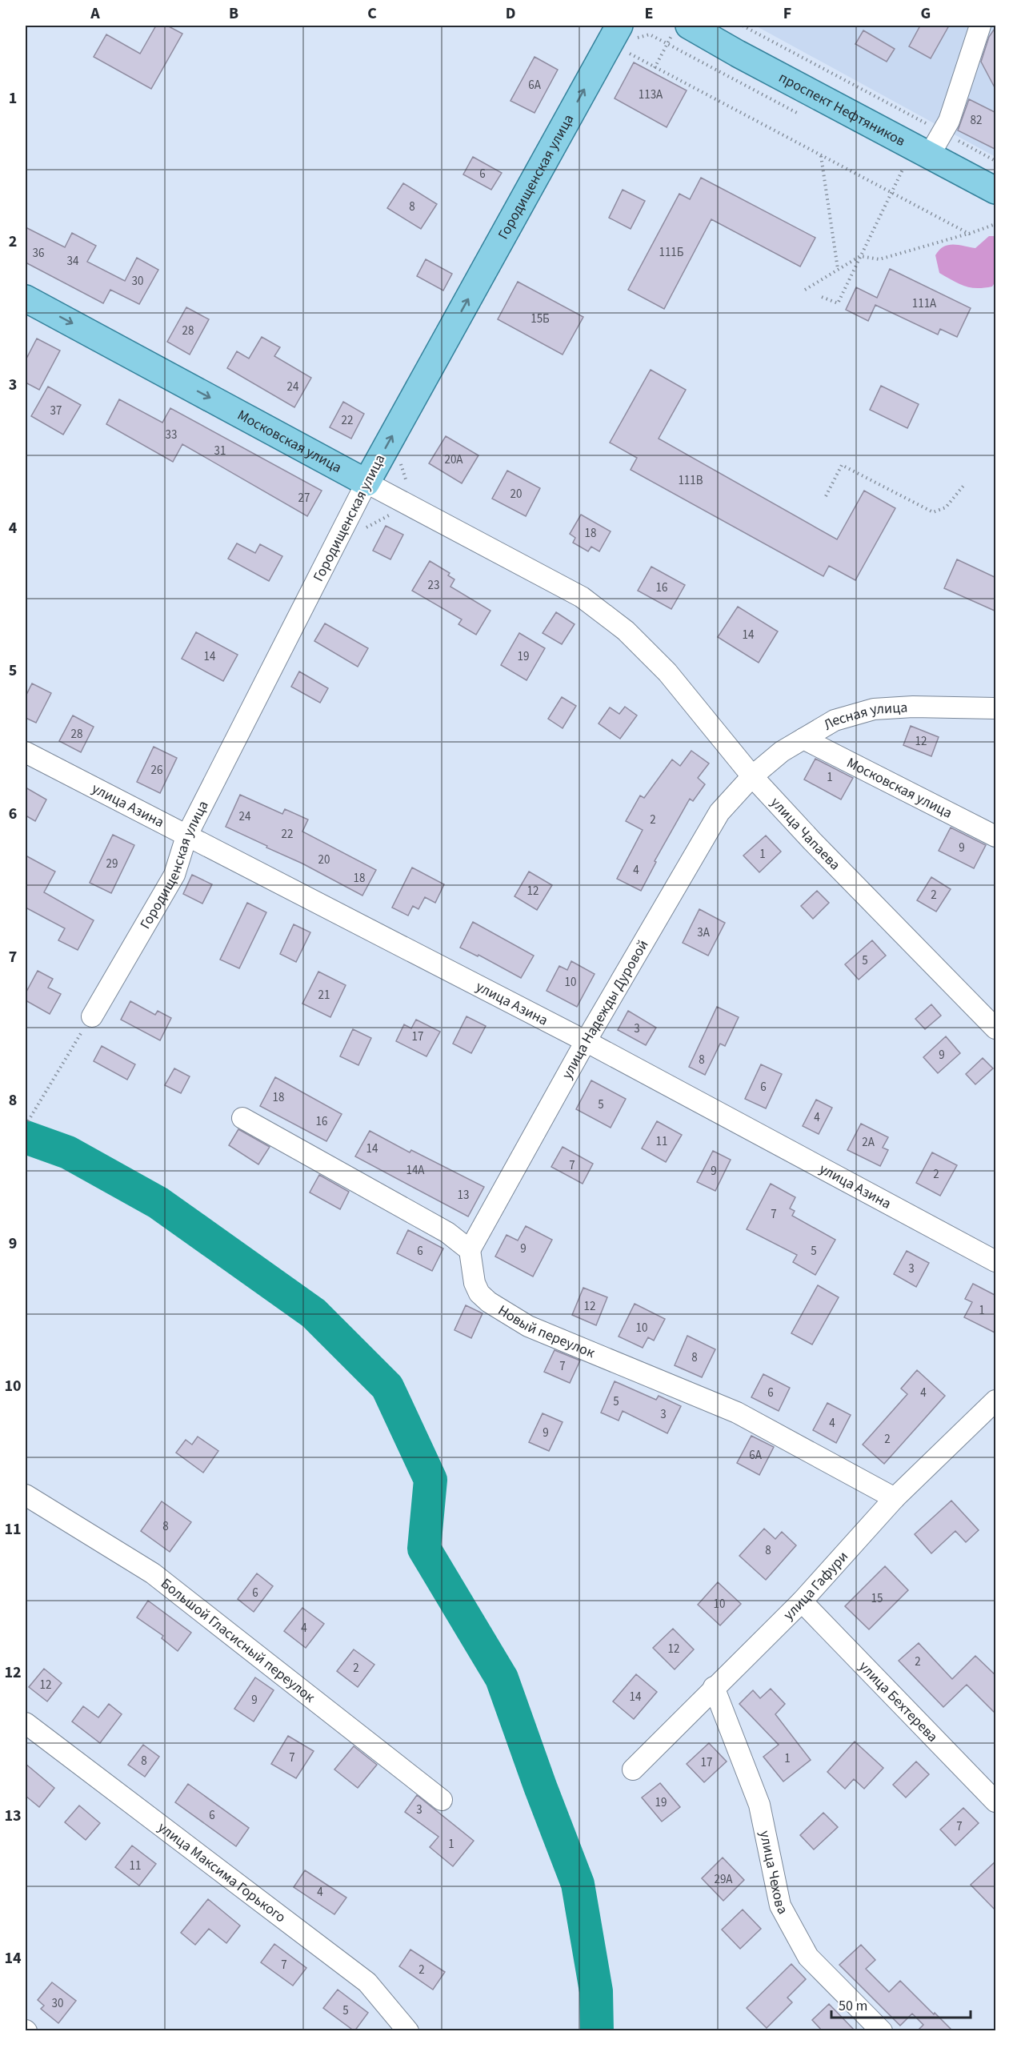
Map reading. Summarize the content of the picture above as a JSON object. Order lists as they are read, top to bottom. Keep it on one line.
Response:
{"streets":{"main road":["проспект Нефтяников","Городищенская улица","Московская улица"],"street":["Лесная улица","улица Азина","улица Чапаева","улица Надежды Дуровой","Новый переулок","улица Гафури","Большой Гласисный переулок","улица Бехтерева","улица Максима Горького","улица Чехова"]},"crossings":[["Городищенская улица","Московская улица"],["Городищенская улица","улица Азина"],["Московская улица","Лесная улица"],["Московская улица","улица Чапаева"],["Лесная улица","улица Чапаева"],["Лесная улица","улица Надежды Дуровой"],["улица Азина","улица Надежды Дуровой"],["улица Чапаева","улица Надежды Дуровой"],["улица Надежды Дуровой","Новый переулок"],["Новый переулок","улица Гафури"],["улица Гафури","улица Бехтерева"],["улица Гафури","улица Чехова"]],"one_way":["Городищенская улица","Московская улица"],"house_numbers":["6А","113А","82","6","8","111Б","36","34","30","111А","15Б","28","24","37","22","33","31","20А","111В","20","27","18","23","16","14","14","19","28","12","26","1","24","2","22","9","1","20","29","4","18","12","2","3А","5","10","21","3","17","9","8","6","18","5","4","16","11","2А","14","7","14А","9","2","13","7","9","6","5","3","12","1","10","8","7","6","4","5","3","4","9","2","6А","8","8","6","15","10","4","12","2","2","12","14","9","7","1","8","17","19","3","6","7","1","11","29А","4","7","2","30","5"],"scale_bar":"50 m","grid":{"columns":["A","B","C","D","E","F","G"],"rows":["1","2","3","4","5","6","7","8","9","10","11","12","13","14"]}}
